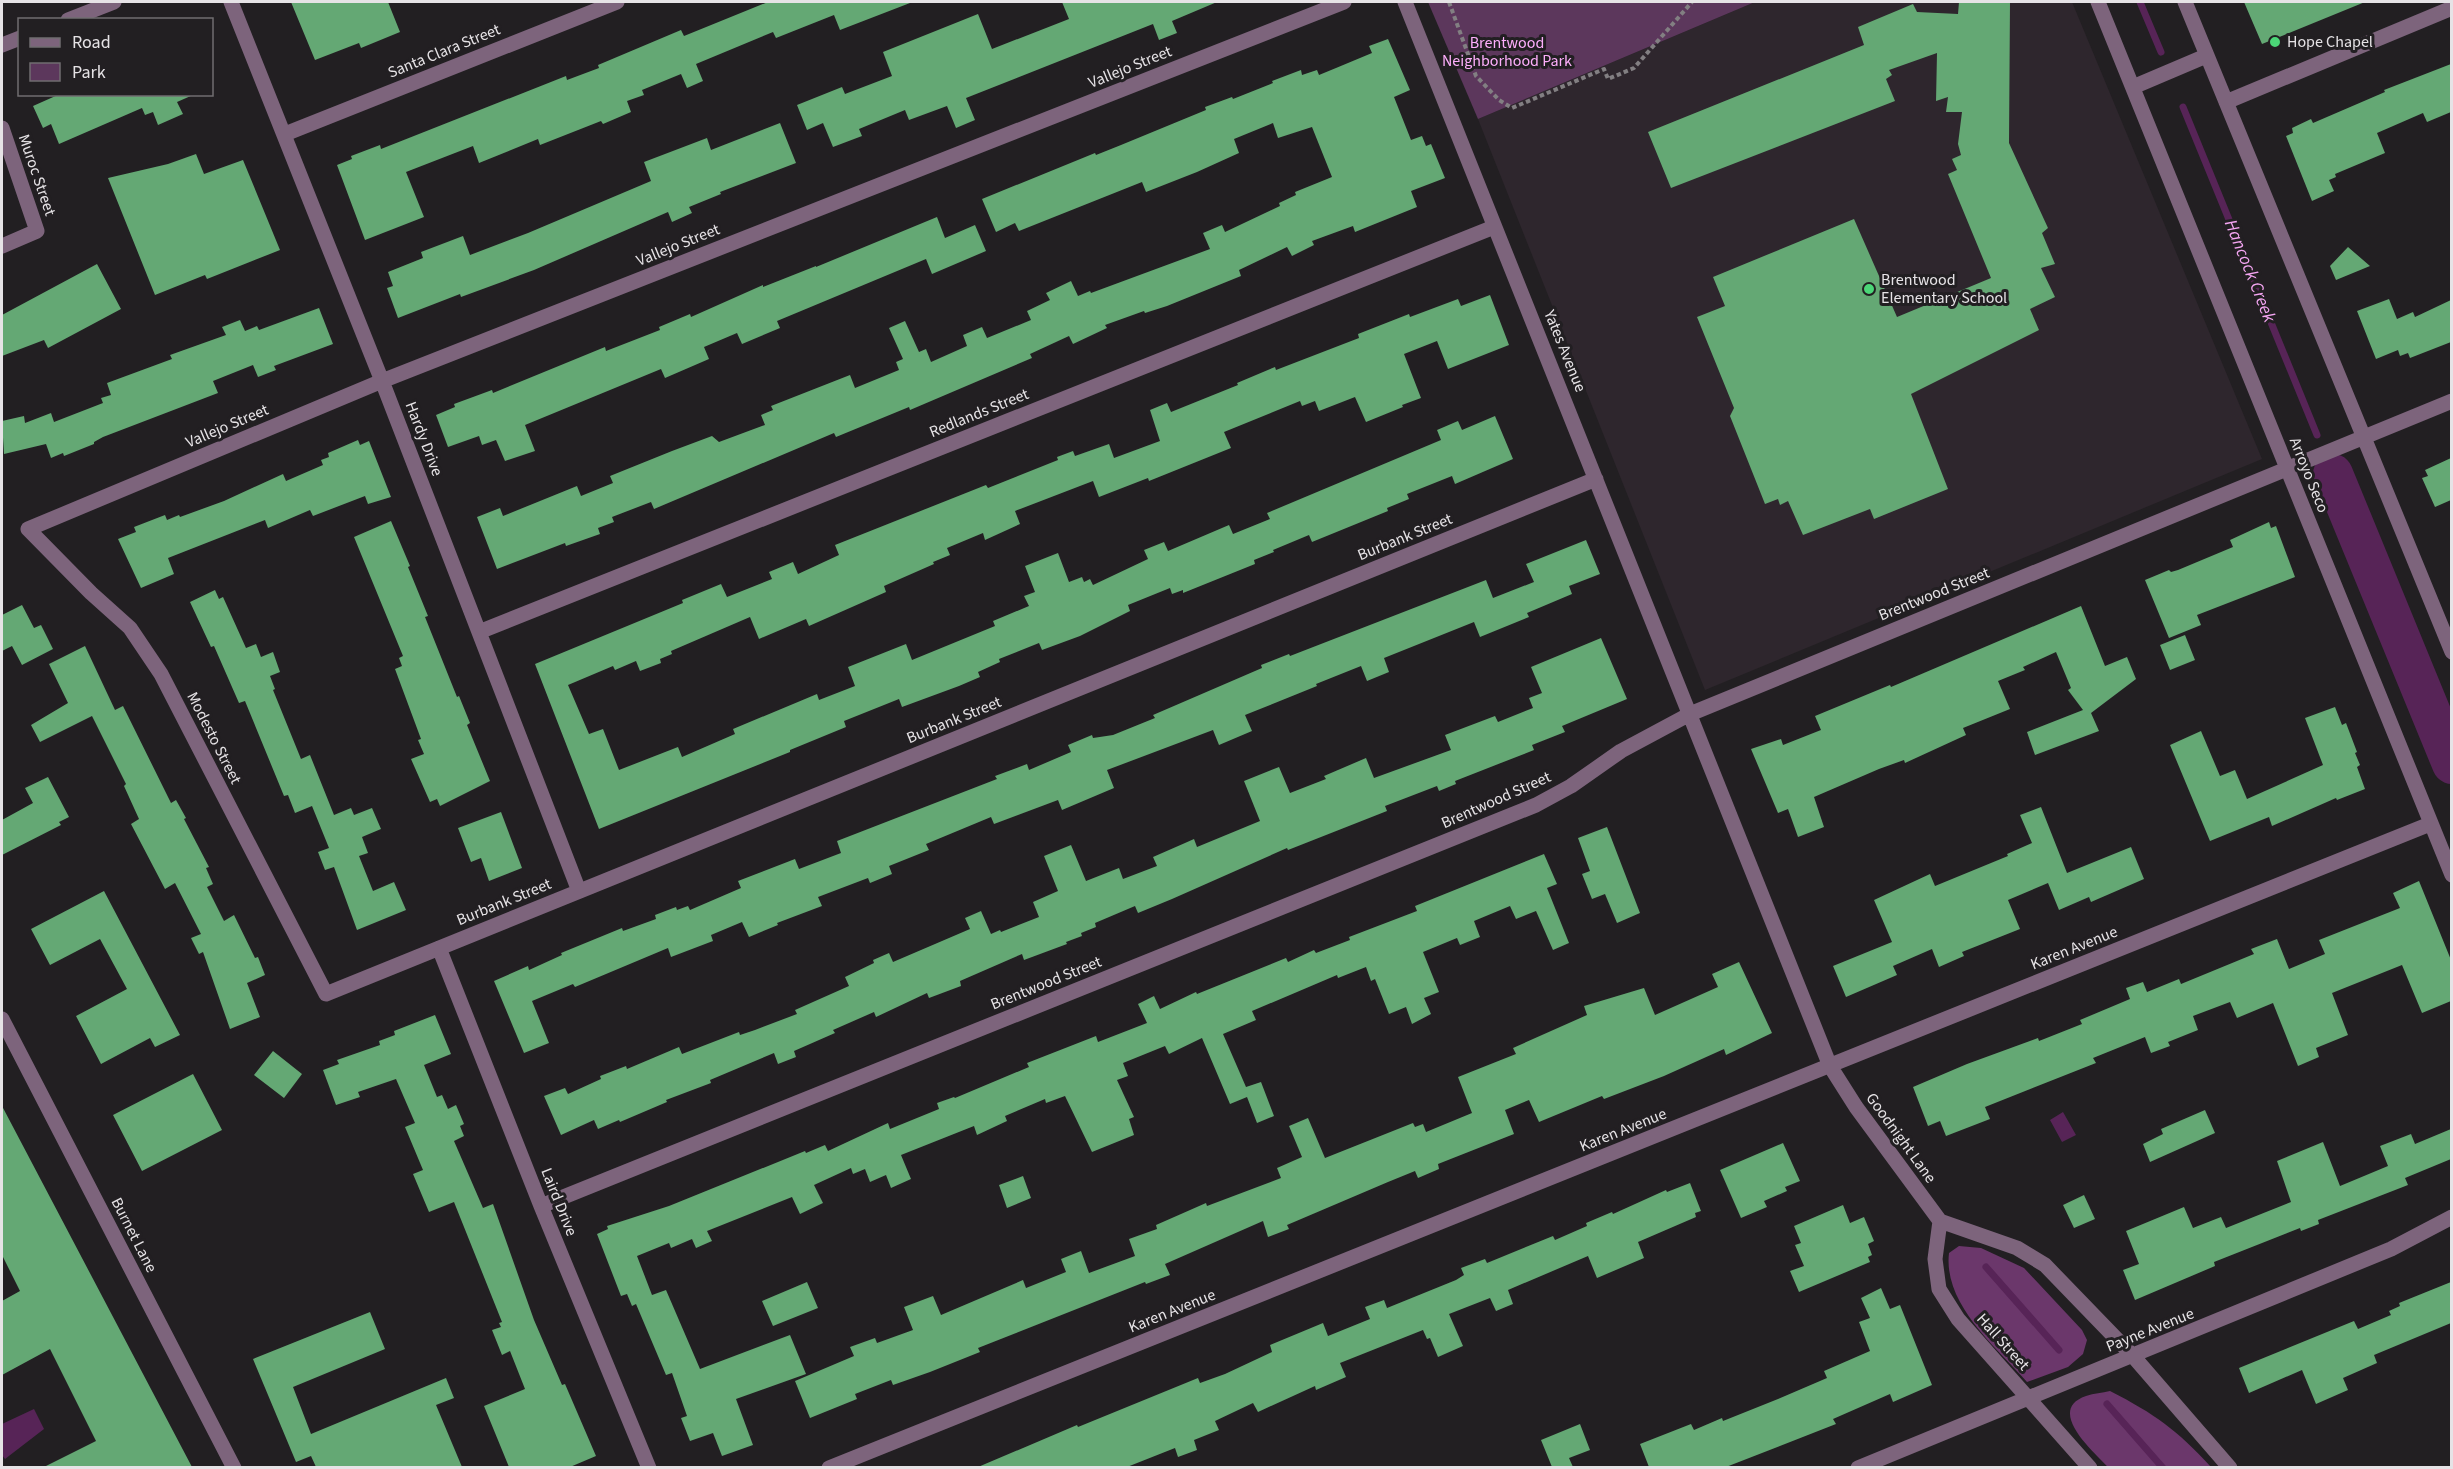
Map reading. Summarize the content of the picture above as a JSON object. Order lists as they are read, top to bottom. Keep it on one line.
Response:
{"streets":{"street":["Santa Clara Street","Vallejo Street","Muroc Street","Yates Avenue","Redlands Street","Hardy Drive","Arroyo Seco","Burbank Street","Brentwood Street","Modesto Street","Karen Avenue","Goodnight Lane","Laird Drive","Burnet Lane","Payne Avenue","Hall Street"]},"crossings":[["Santa Clara Street","Hardy Drive"],["Vallejo Street","Hardy Drive"],["Vallejo Street","Modesto Street"],["Yates Avenue","Redlands Street"],["Yates Avenue","Burbank Street"],["Yates Avenue","Brentwood Street"],["Yates Avenue","Goodnight Lane"],["Redlands Street","Hardy Drive"],["Hardy Drive","Burbank Street"],["Arroyo Seco","Brentwood Street"],["Arroyo Seco","Karen Avenue"],["Burbank Street","Modesto Street"],["Burbank Street","Laird Drive"],["Brentwood Street","Goodnight Lane"],["Brentwood Street","Laird Drive"],["Karen Avenue","Goodnight Lane"],["Goodnight Lane","Hall Street"],["Payne Avenue","Hall Street"]],"water":["Hancock Creek"],"parks":["Brentwood Neighborhood Park"],"places":["Hope Chapel","Brentwood Elementary School"],"legend":["Road","Park"]}
